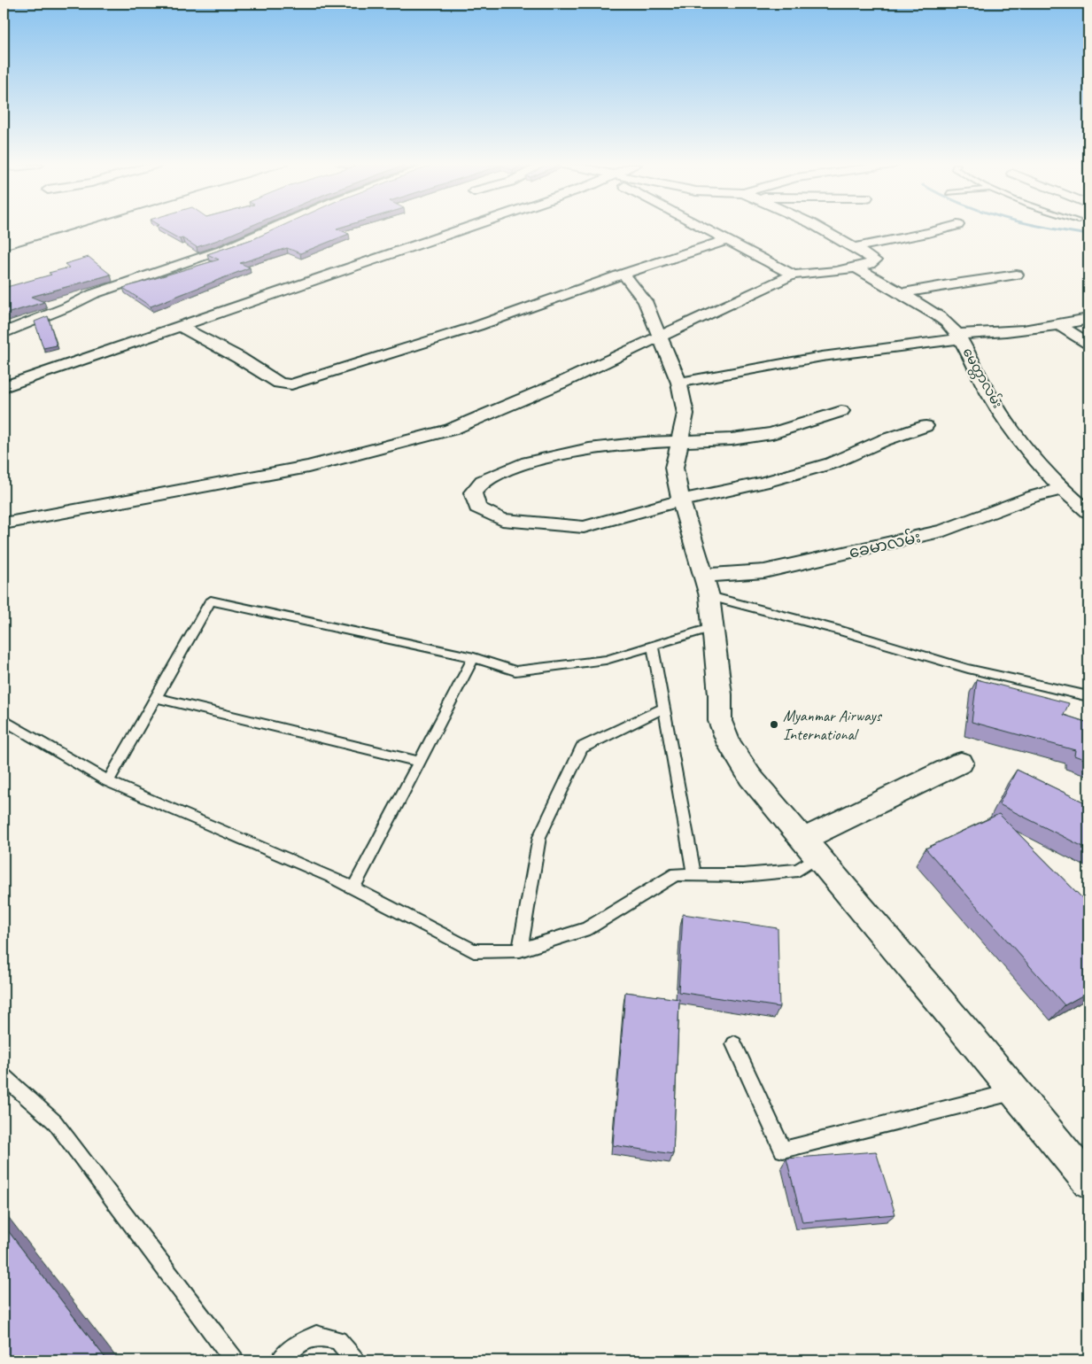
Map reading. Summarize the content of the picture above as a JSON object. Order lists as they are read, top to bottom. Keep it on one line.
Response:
{"streets":{"street":["မေတ္တာလမ်း","ခေမာလမ်း"]},"crossings":[["မေတ္တာလမ်း","ခေမာလမ်း"]],"places":["Myanmar Airways International"]}
